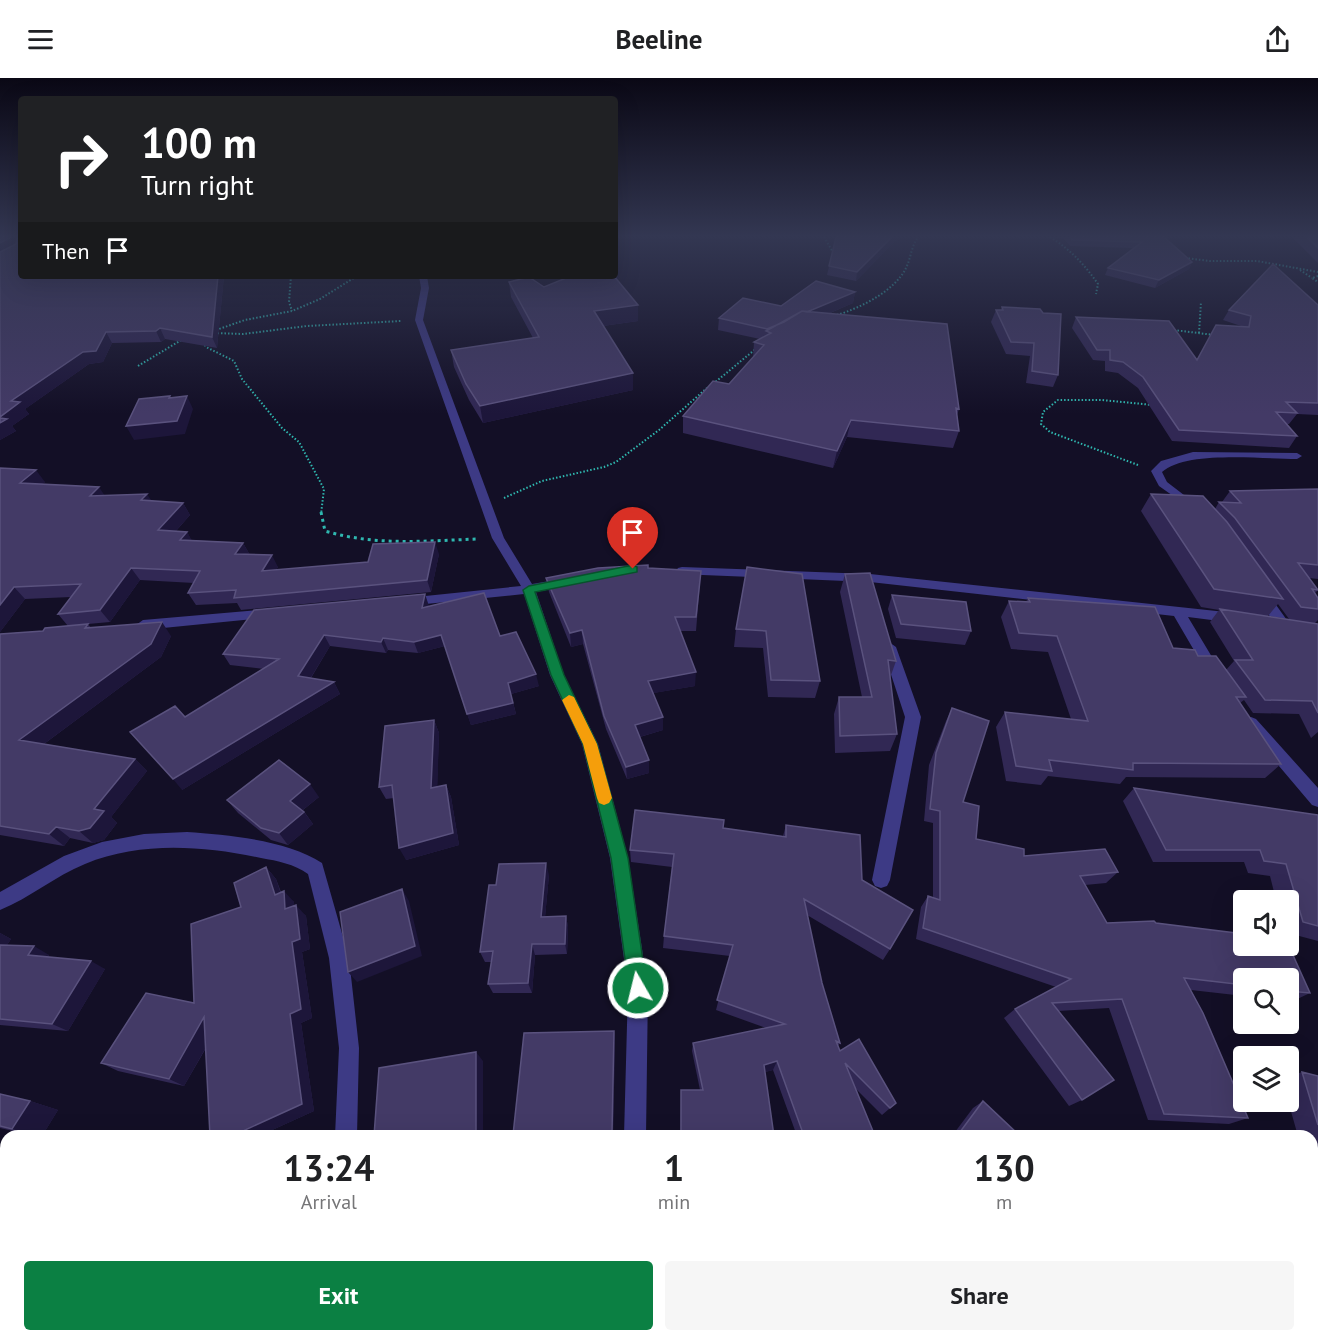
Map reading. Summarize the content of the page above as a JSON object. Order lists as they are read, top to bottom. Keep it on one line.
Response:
{"page":{"header":"Beeline","turn":["100 m","Turn right"],"then":"Then","eta":["13:24","Arrival","1","min","130","m"],"buttons":["Exit","Share"]}}
